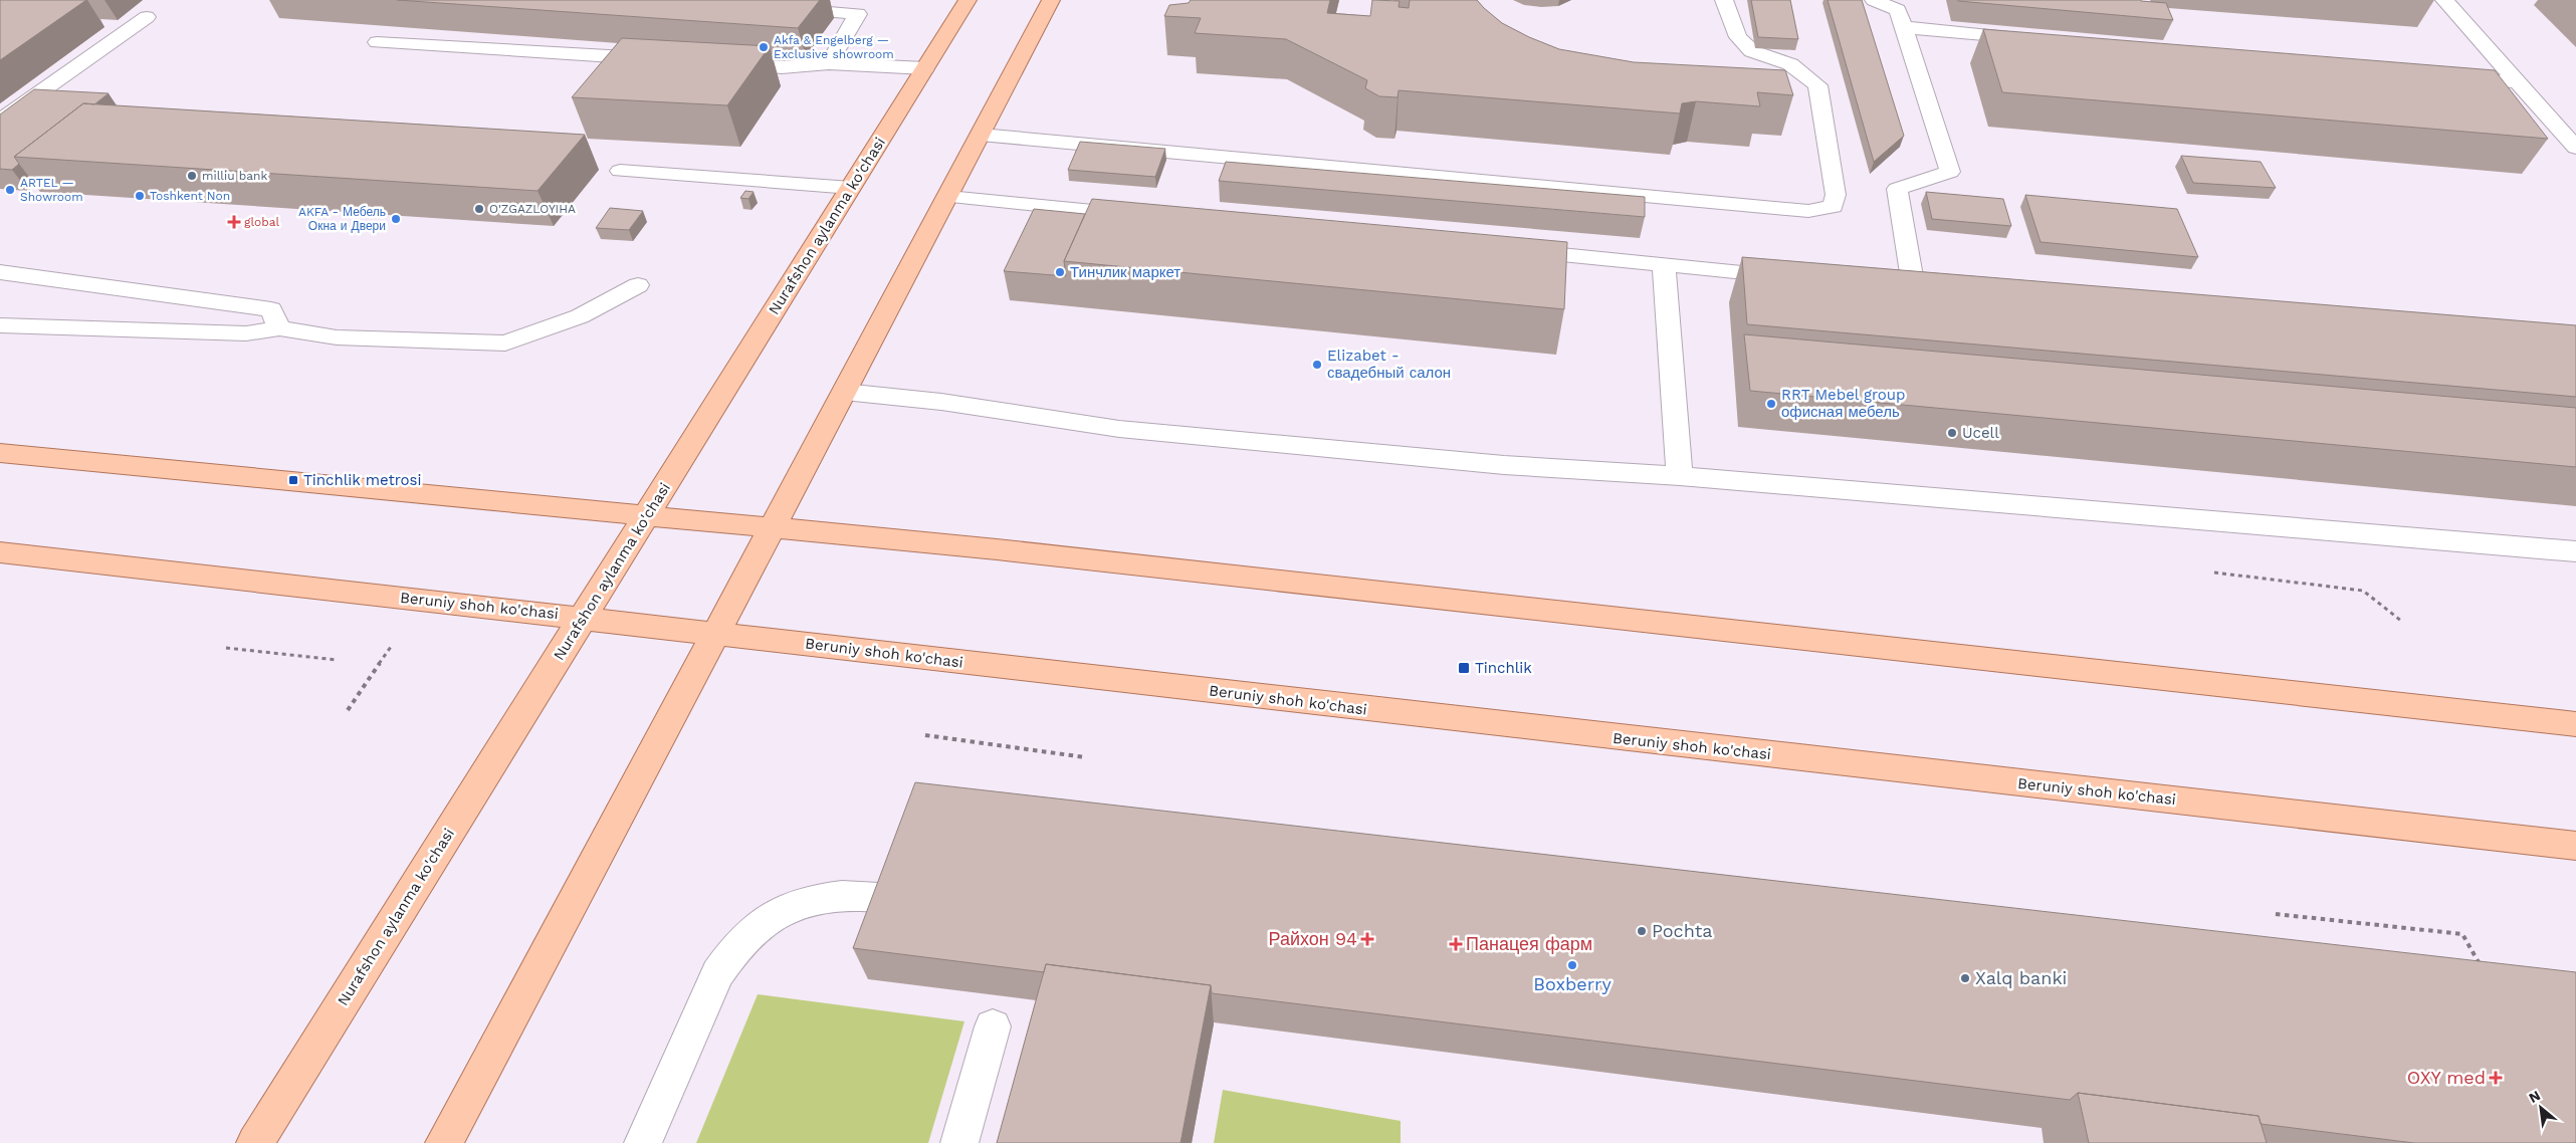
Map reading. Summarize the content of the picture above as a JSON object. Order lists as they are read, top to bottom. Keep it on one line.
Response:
{"streets":{"main road":["Nurafshon aylanma ko'chasi","Beruniy shoh ko'chasi"]},"crossings":[["Nurafshon aylanma ko'chasi","Beruniy shoh ko'chasi"]],"places":{"other":["Akfa & Engelberg — Exclusive showroom","milliu bank","ARTEL — Showroom","Toshkent Non","O'ZGAZLOYIHA","AKFA - Мебель Окна и Двери","Тинчлик маркет","Elizabet - свадебный салон","RRT Mebel group офисная мебель","Ucell","Pochta","Boxberry","Xalq banki"],"health":["global","Райхон 94","Панацея фарм","OXY med"],"transit":["Tinchlik metrosi","Tinchlik"]},"north":"top left"}
